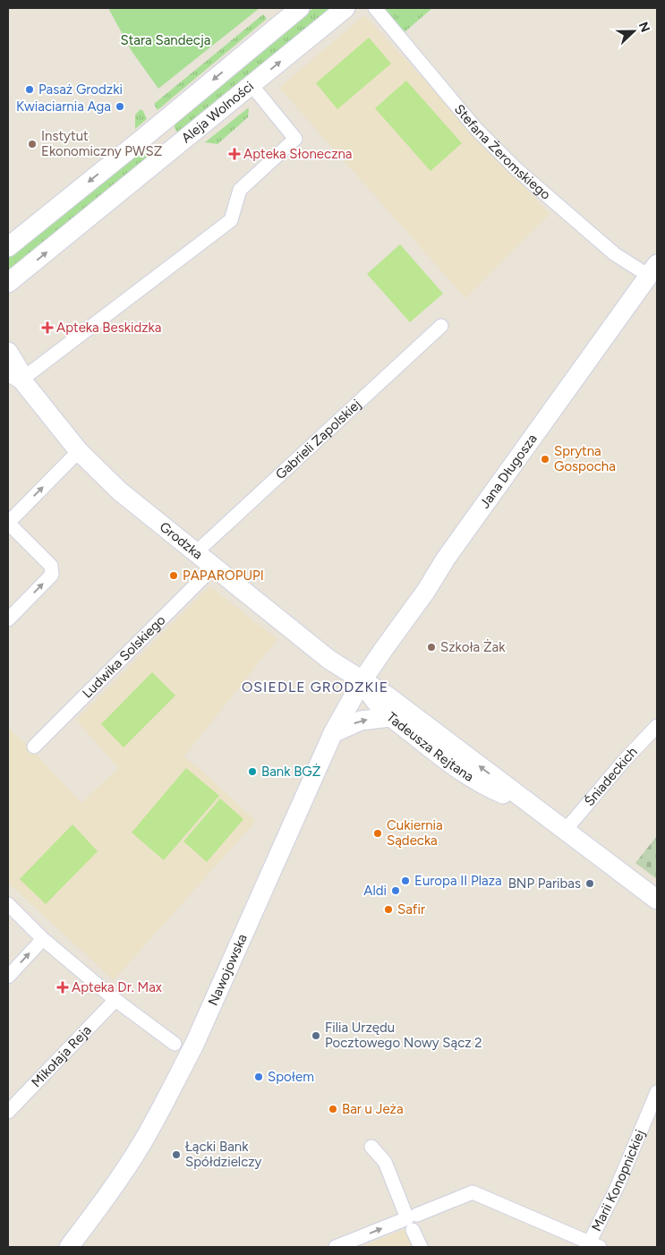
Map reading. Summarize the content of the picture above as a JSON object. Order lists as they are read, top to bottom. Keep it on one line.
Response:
{"streets":{"street":["Aleja Wolności","Stefana Żeromskiego","Gabrieli Zapolskiej","Jana Długosza","Grodzka","Ludwika Solskiego","Tadeusza Rejtana","Śniadeckich","Nawojowska","Mikołaja Reja","Marii Konopnickiej"]},"crossings":[["Stefana Żeromskiego","Jana Długosza"],["Gabrieli Zapolskiej","Grodzka"],["Jana Długosza","Grodzka"],["Jana Długosza","Tadeusza Rejtana"],["Jana Długosza","Nawojowska"],["Grodzka","Ludwika Solskiego"],["Grodzka","Tadeusza Rejtana"],["Grodzka","Nawojowska"],["Tadeusza Rejtana","Śniadeckich"],["Tadeusza Rejtana","Nawojowska"]],"districts":["OSIEDLE GRODZKIE"],"parks":["Stara Sandecja"],"places":{"other":["Pasaż Grodzki","Kwiaciarnia Aga","Instytut Ekonomiczny PWSZ","Sprytna Gospocha","PAPAROPUPI","Szkoła Żak","Bank BGŻ","Cukiernia Sądecka","Europa II Plaza","BNP Paribas","Aldi","Safir","Filia Urzędu Pocztowego Nowy Sącz 2","Społem","Bar u Jeża","Łącki Bank Spółdzielczy"],"health":["Apteka Słoneczna","Apteka Beskidzka","Apteka Dr. Max"]},"north":"right"}
